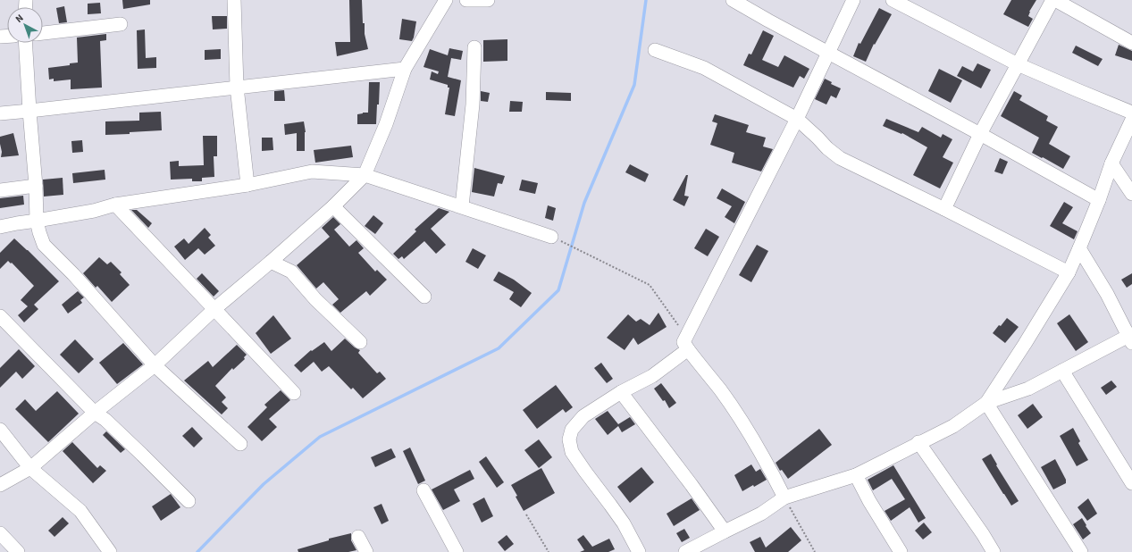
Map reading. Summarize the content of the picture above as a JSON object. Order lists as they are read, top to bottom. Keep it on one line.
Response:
{"north":"top left"}
